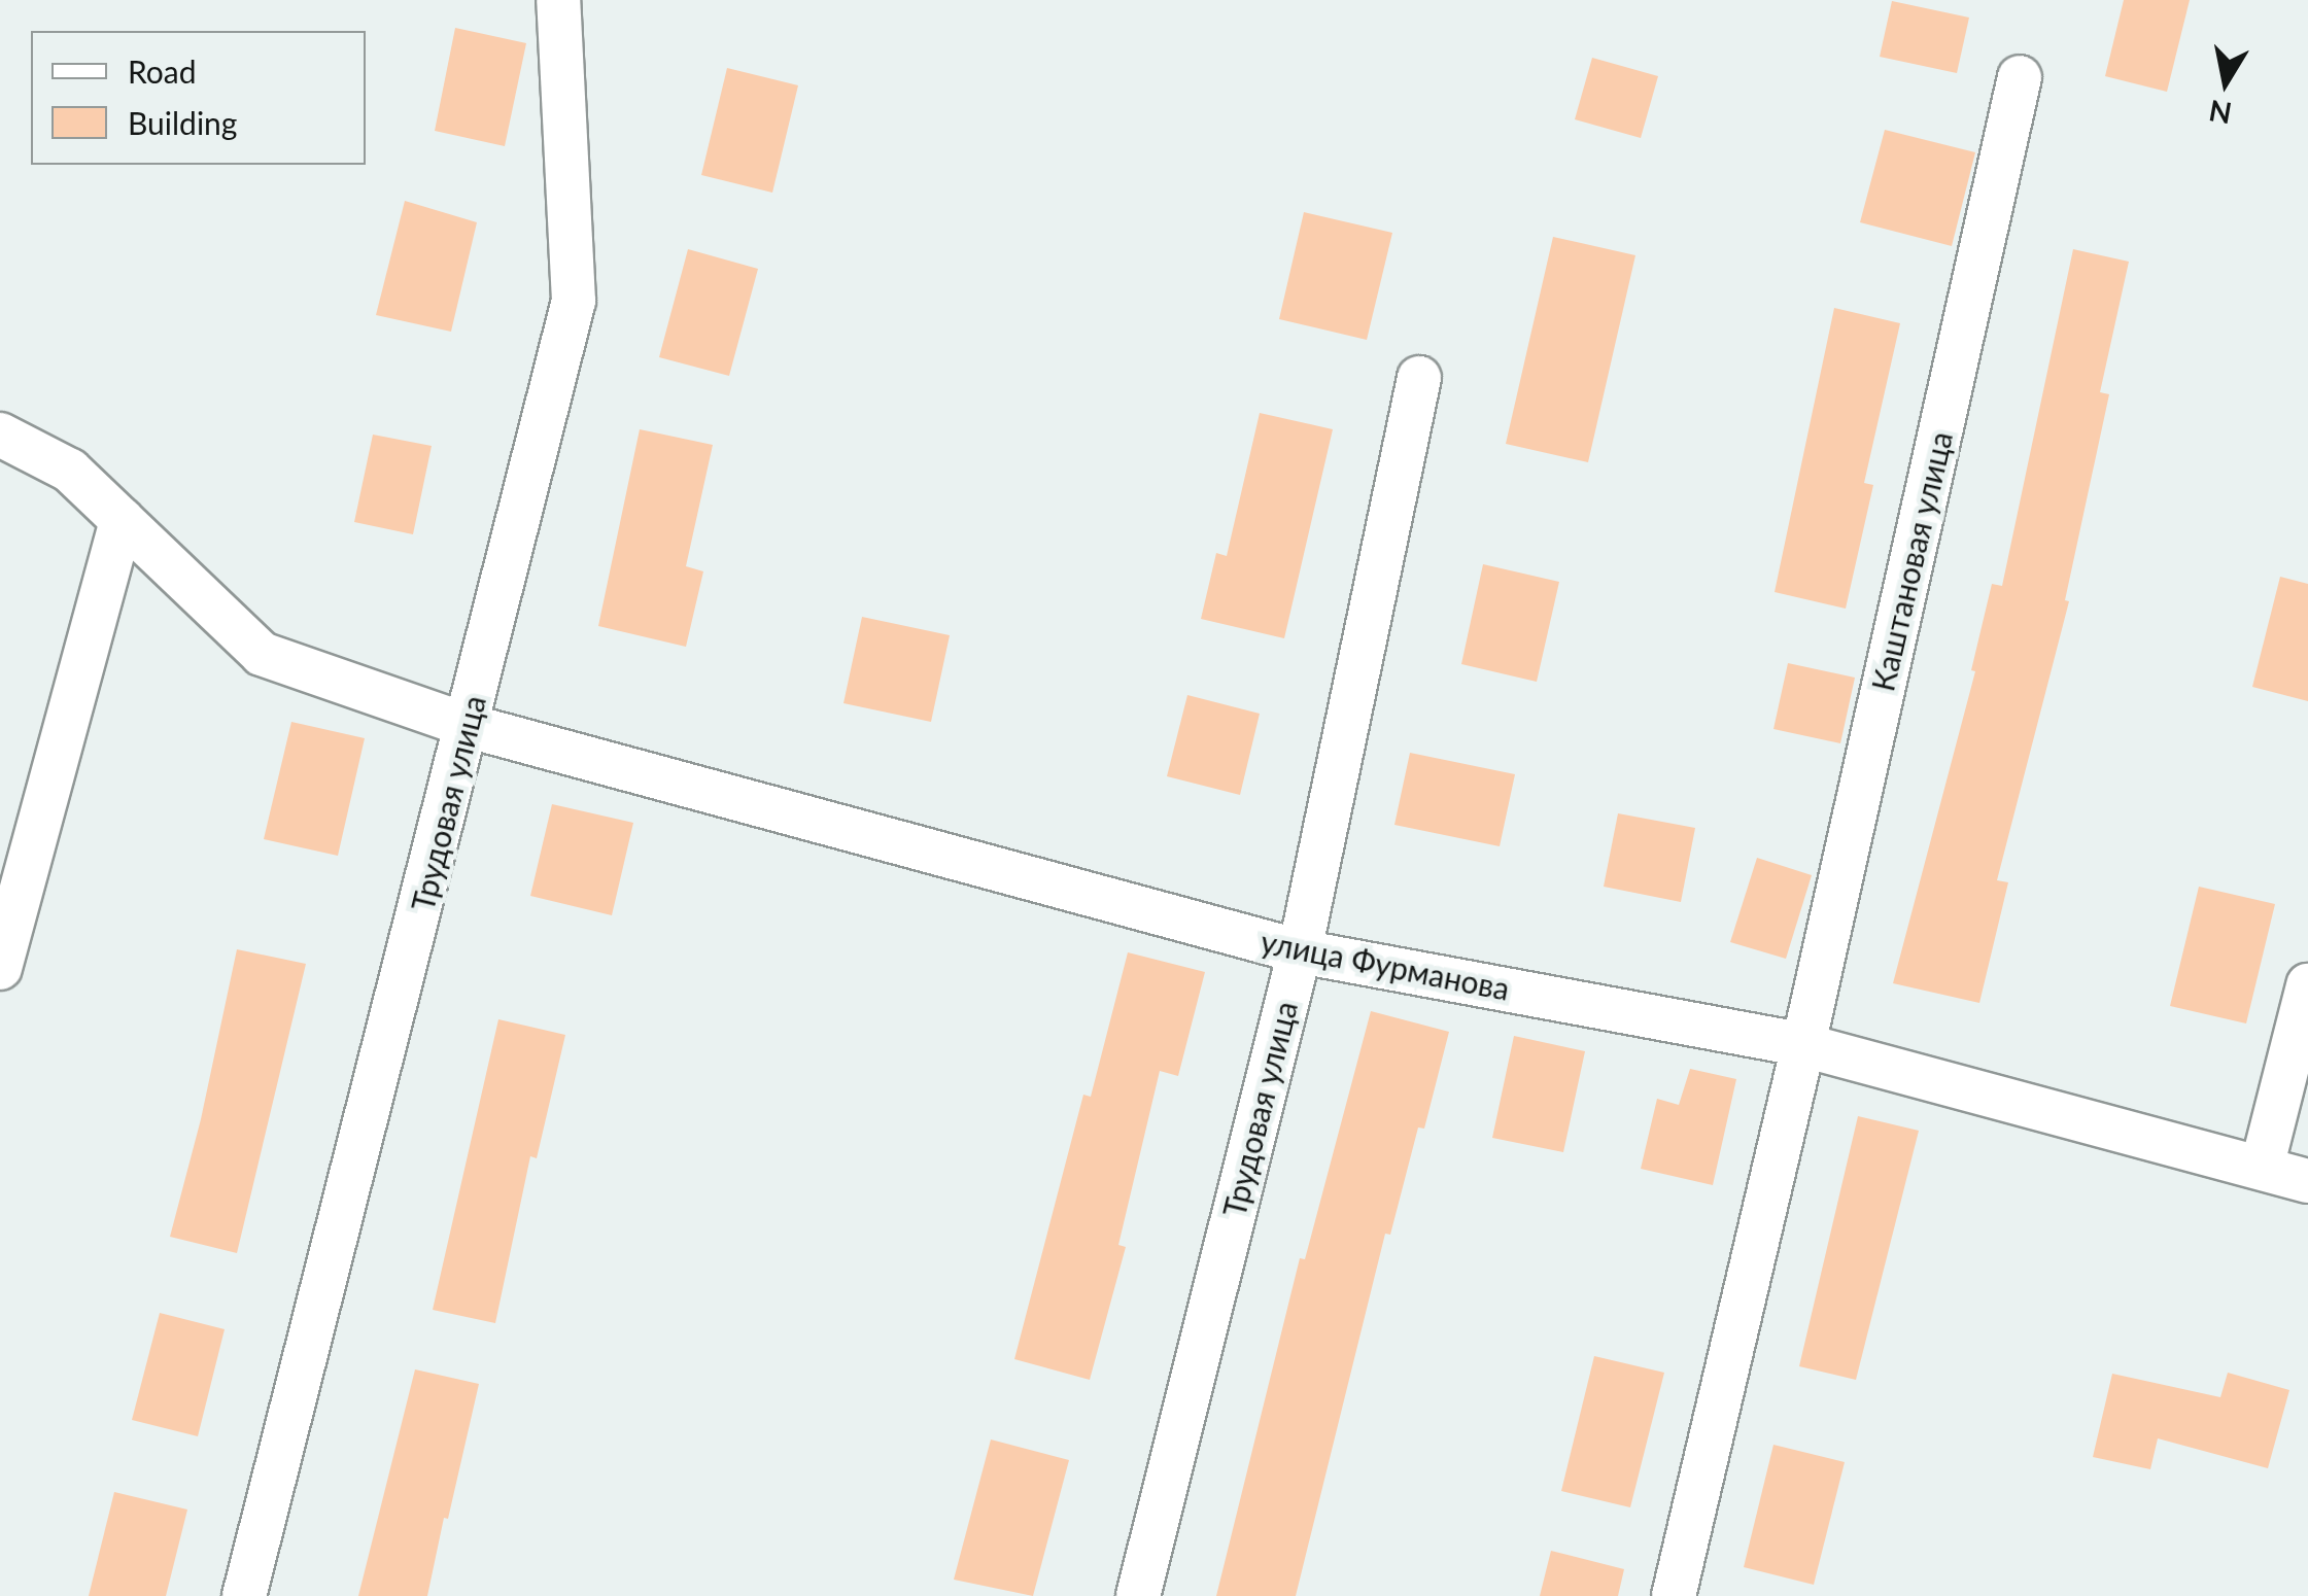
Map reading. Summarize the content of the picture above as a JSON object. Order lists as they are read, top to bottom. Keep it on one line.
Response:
{"streets":{"street":["Каштановая улица","Трудовая улица","улица Фурманова"]},"crossings":[["Каштановая улица","улица Фурманова"],["Трудовая улица","улица Фурманова"]],"legend":["Road","Building"],"north":"bottom"}
